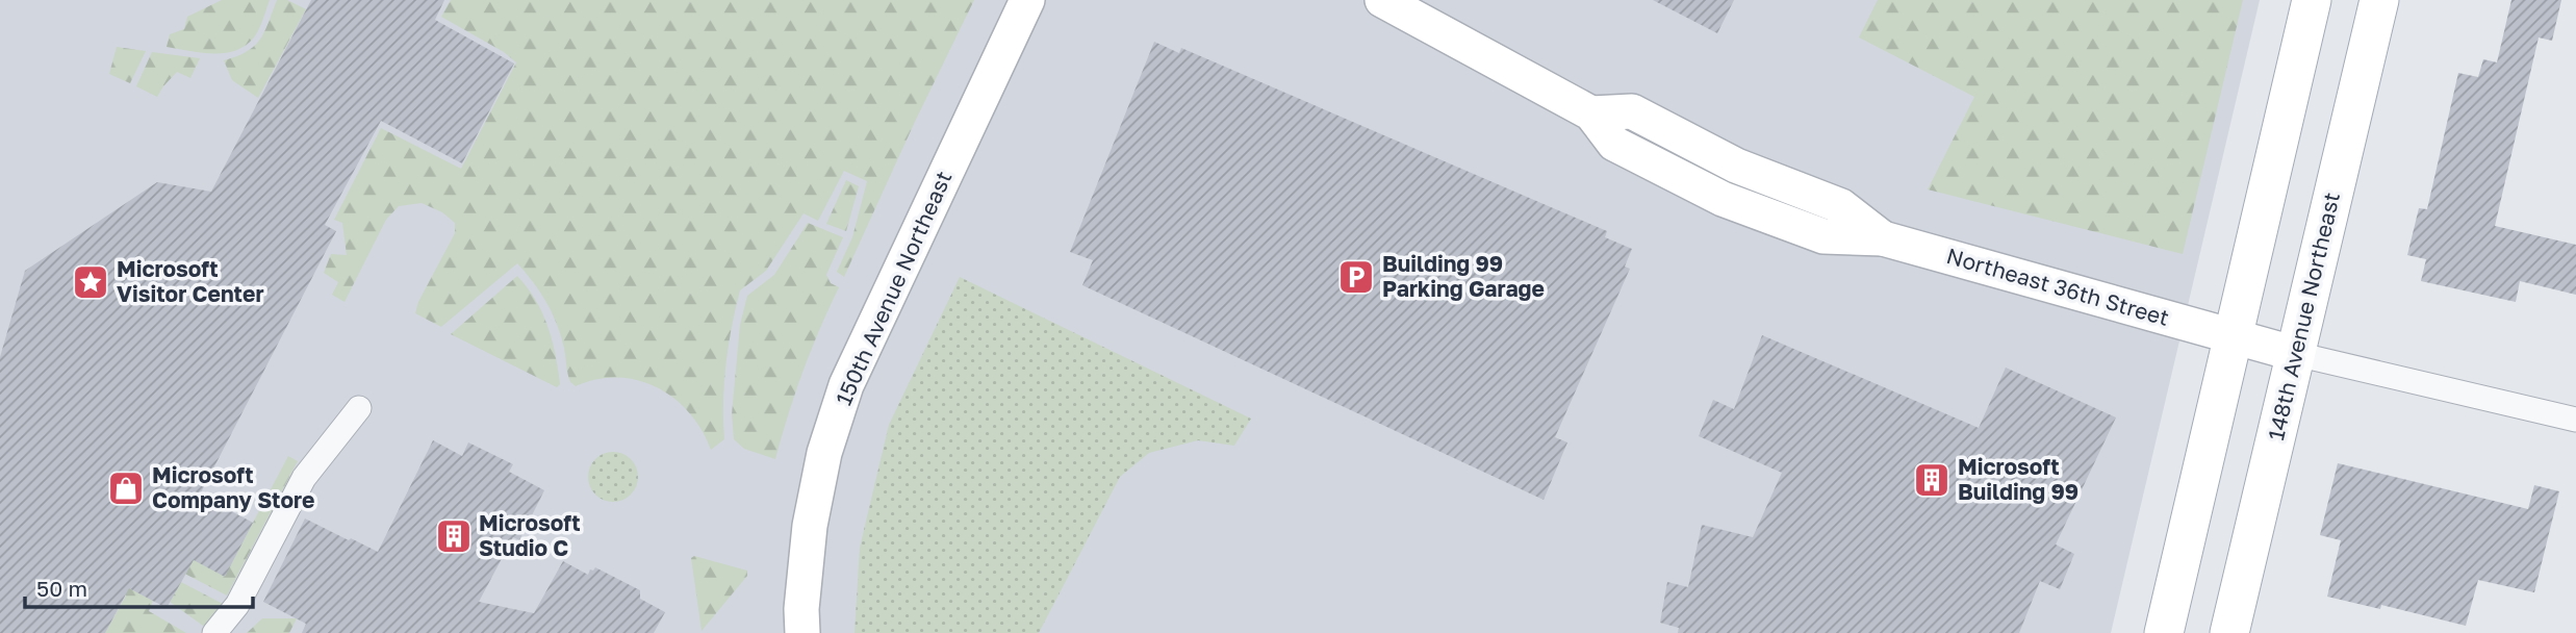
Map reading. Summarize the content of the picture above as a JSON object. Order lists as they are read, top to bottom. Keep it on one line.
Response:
{"streets":{"main road":["148th Avenue Northeast"],"street":["Northeast 36th Street","150th Avenue Northeast"]},"crossings":[["Northeast 36th Street","148th Avenue Northeast"]],"places":{"parking":["Building 99 Parking Garage"],"place":["Microsoft Visitor Center"],"building":["Microsoft Building 99","Microsoft Studio C"],"shop":["Microsoft Company Store"]},"scale_bar":"50 m"}
